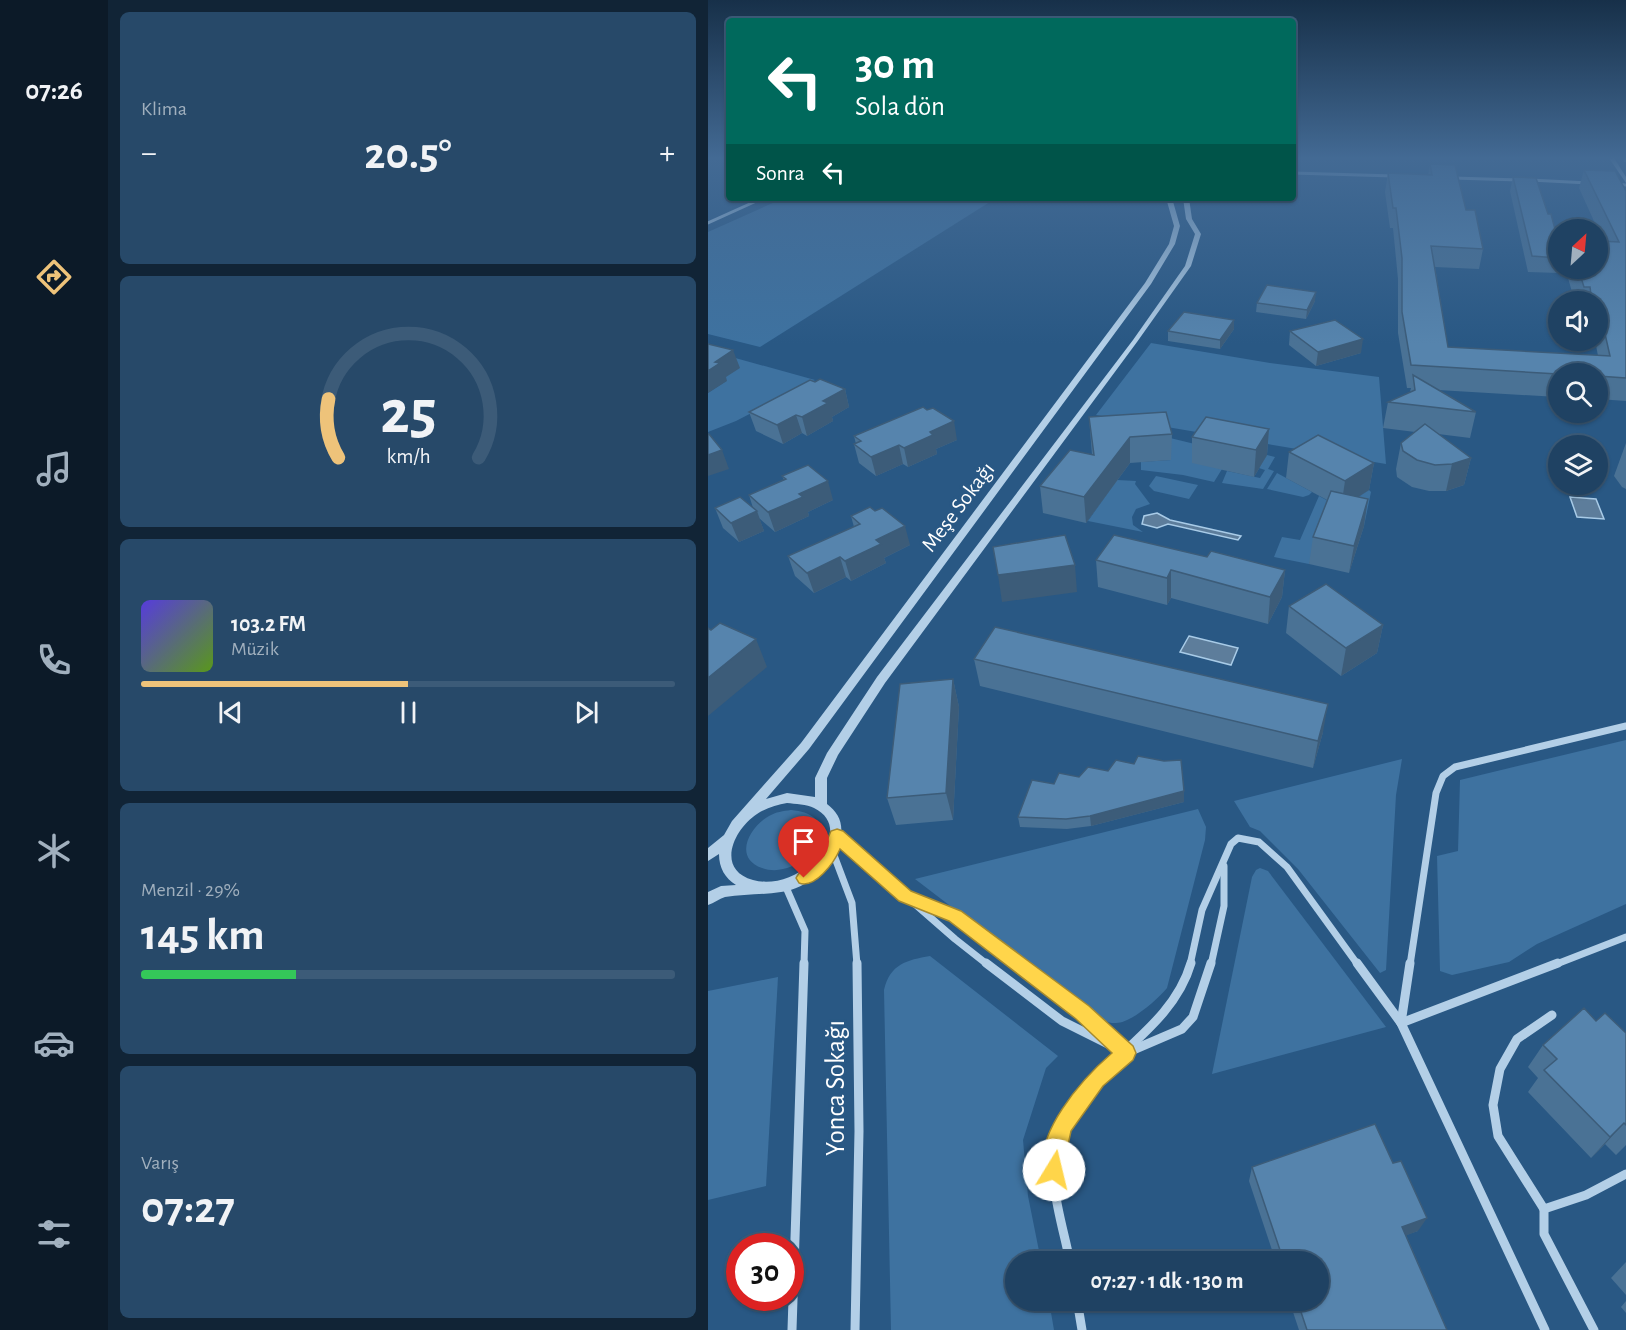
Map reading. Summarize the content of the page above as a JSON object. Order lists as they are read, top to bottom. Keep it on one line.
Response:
{"streets":{"street":["Meşe Sokağı","Yonca Sokağı"]},"crossings":[["Meşe Sokağı","Yonca Sokağı"]],"north":"top right","page":{"tabs":"07:26","tile":["Klima",["Menzil · 29%","145 km"],["Varış","07:27"]],"turn":["30 m","Sola dön"],"heat":["−","20.5°","+"],"then":"Sonra","song":["103.2 FM","Müzik"],"limit":"30","trip":"07:27 · 1 dk · 130 m","gauge":["25","km/h"]}}
